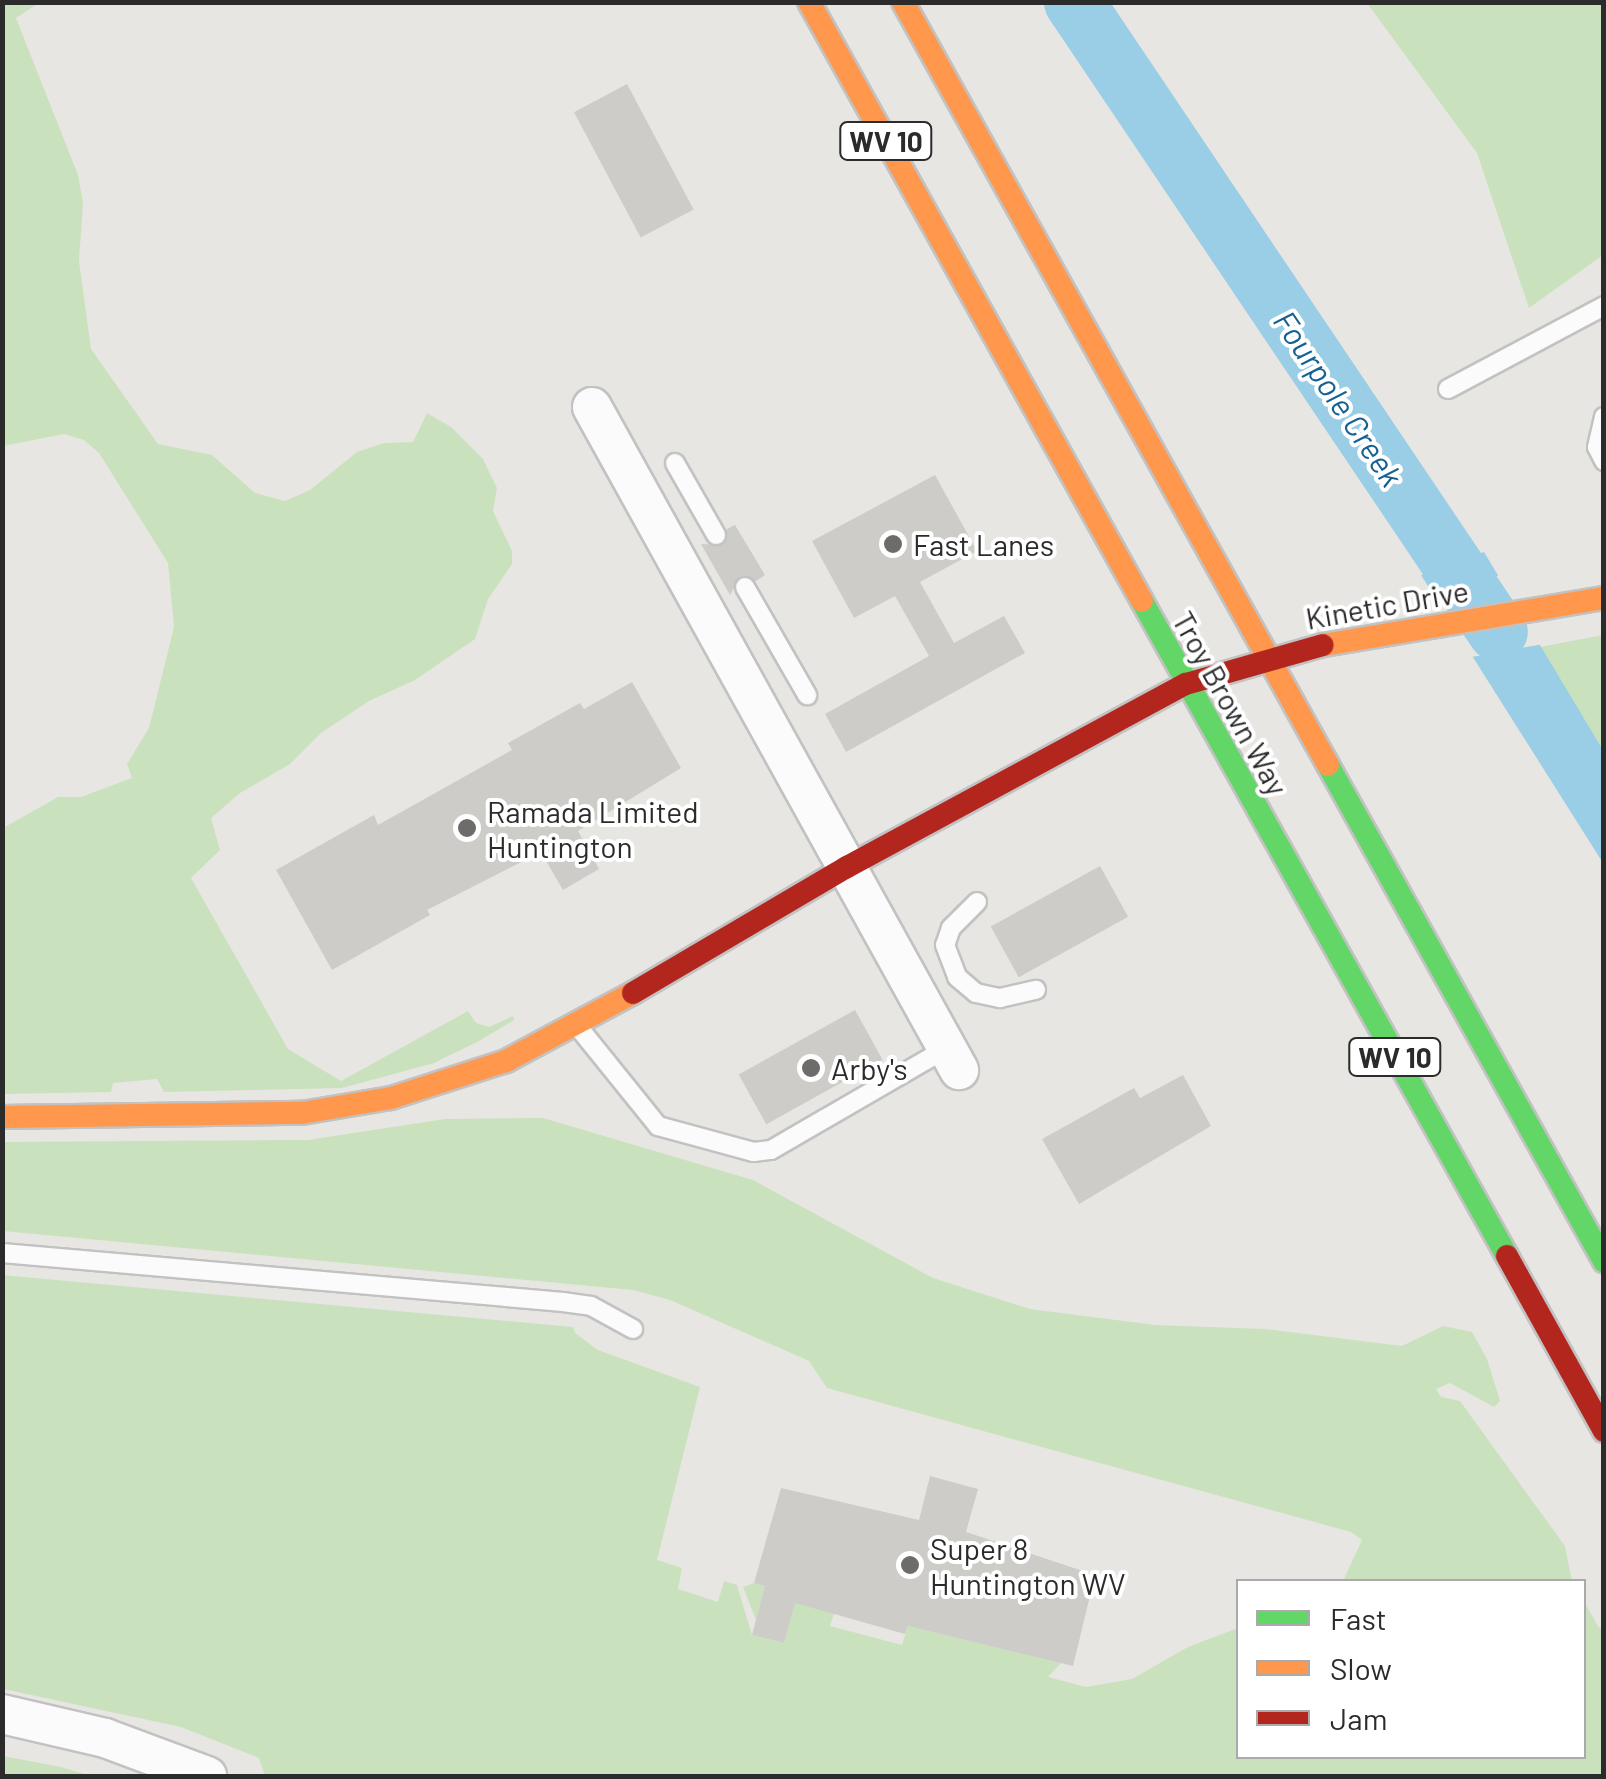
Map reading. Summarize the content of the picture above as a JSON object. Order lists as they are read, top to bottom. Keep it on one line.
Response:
{"streets":{"main road":["WV 10","Kinetic Drive","Troy Brown Way"]},"crossings":[["Kinetic Drive","Troy Brown Way"]],"water":["Fourpole Creek"],"places":["Fast Lanes","Ramada Limited Huntington","Arby's","Super 8 Huntington WV"],"legend":["Fast","Slow","Jam"]}
